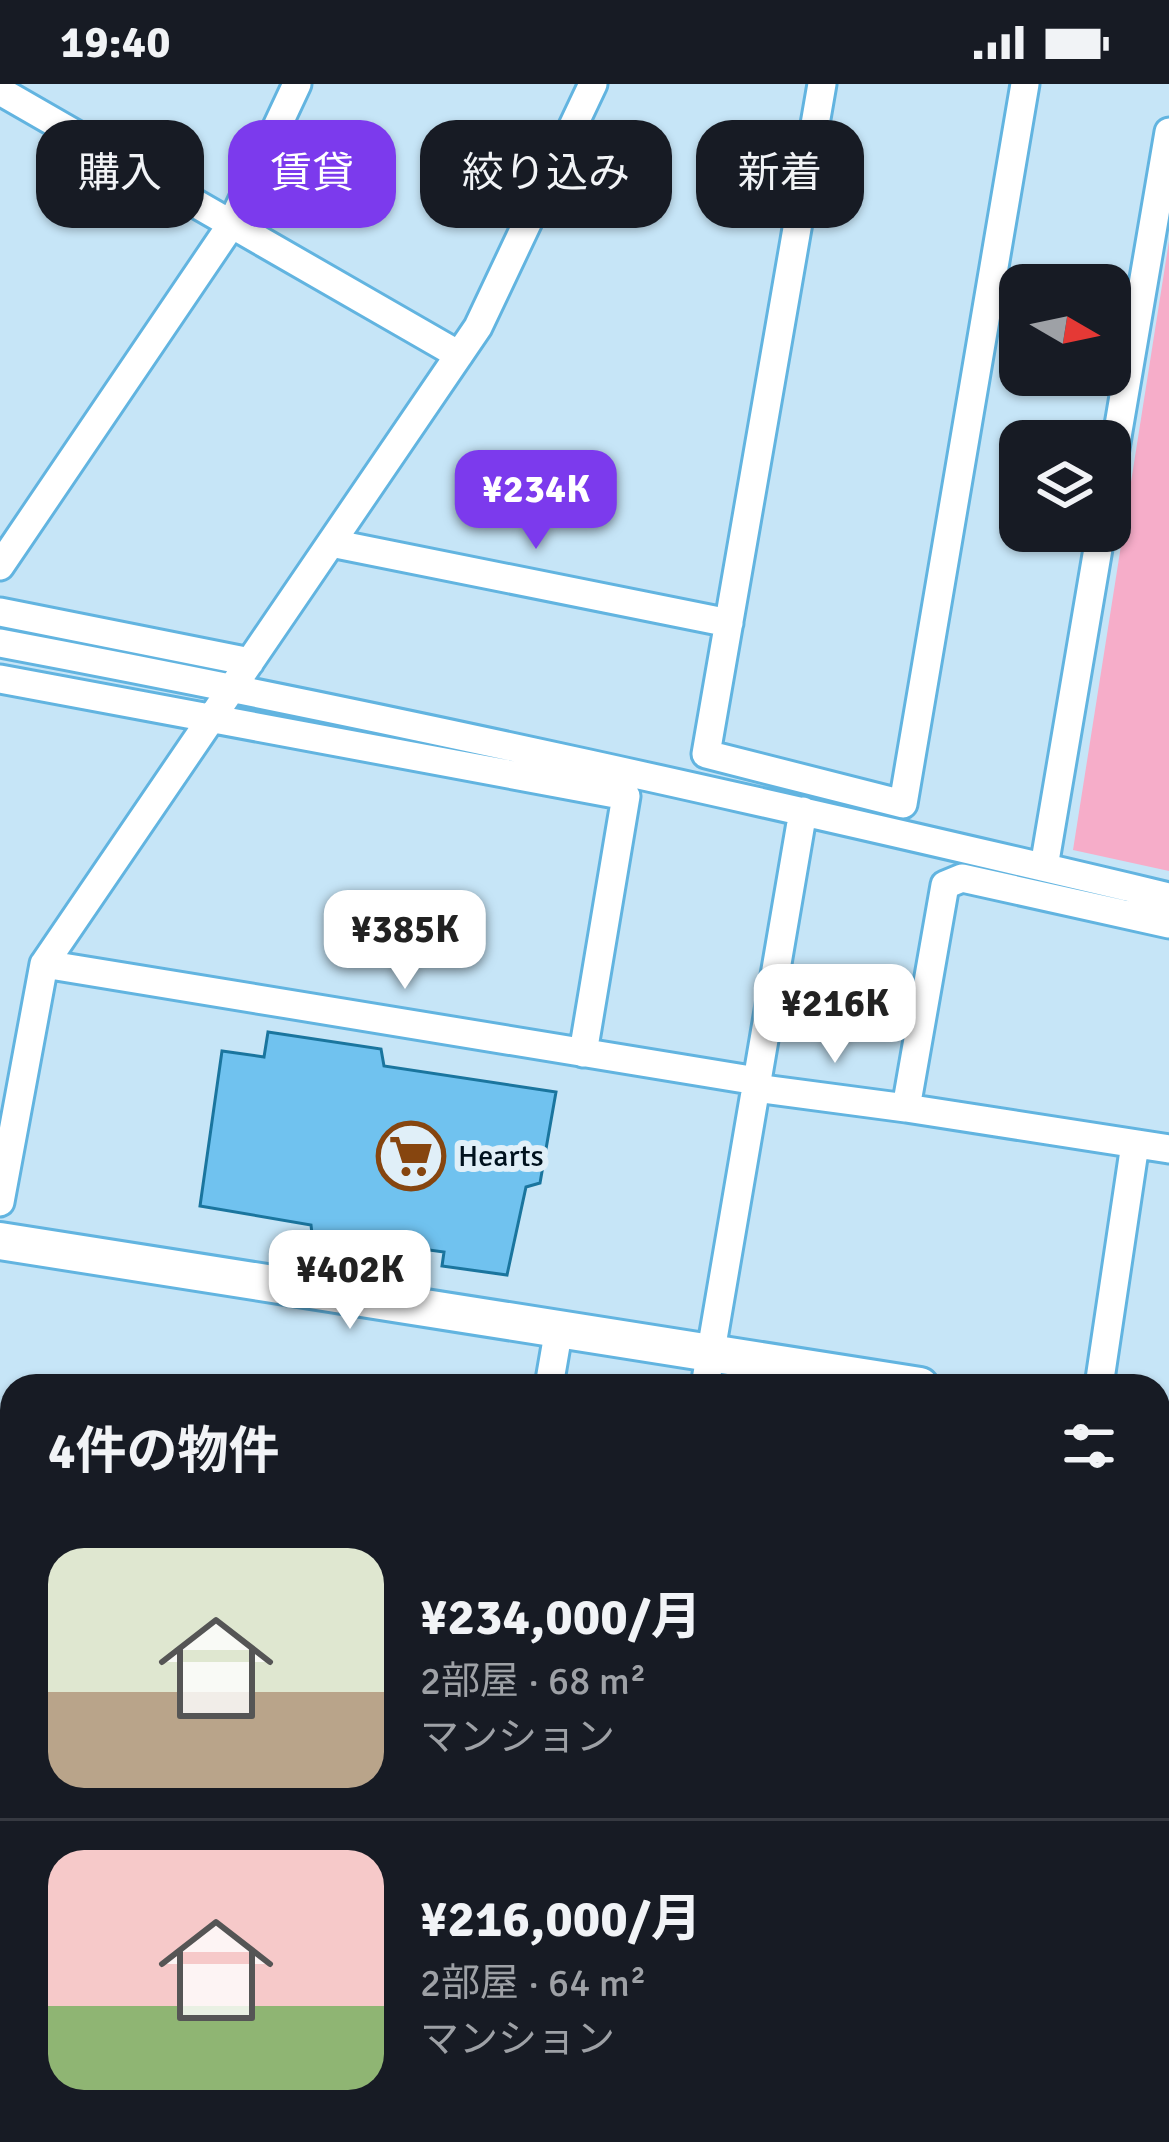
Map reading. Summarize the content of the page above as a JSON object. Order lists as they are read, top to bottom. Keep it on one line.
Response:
{"places":{"supermarket":["Hearts"]},"north":"right","page":{"status":"19:40","chip":["購入","賃貸","絞り込み","新着"],"price":["¥234K","¥385K","¥216K","¥402K"],"heading":"4件の物件","list":[{"name":"¥234,000/月","note":"2部屋 · 68 m² · マンション"},{"name":"¥216,000/月","note":"2部屋 · 64 m² · マンション"}]}}
